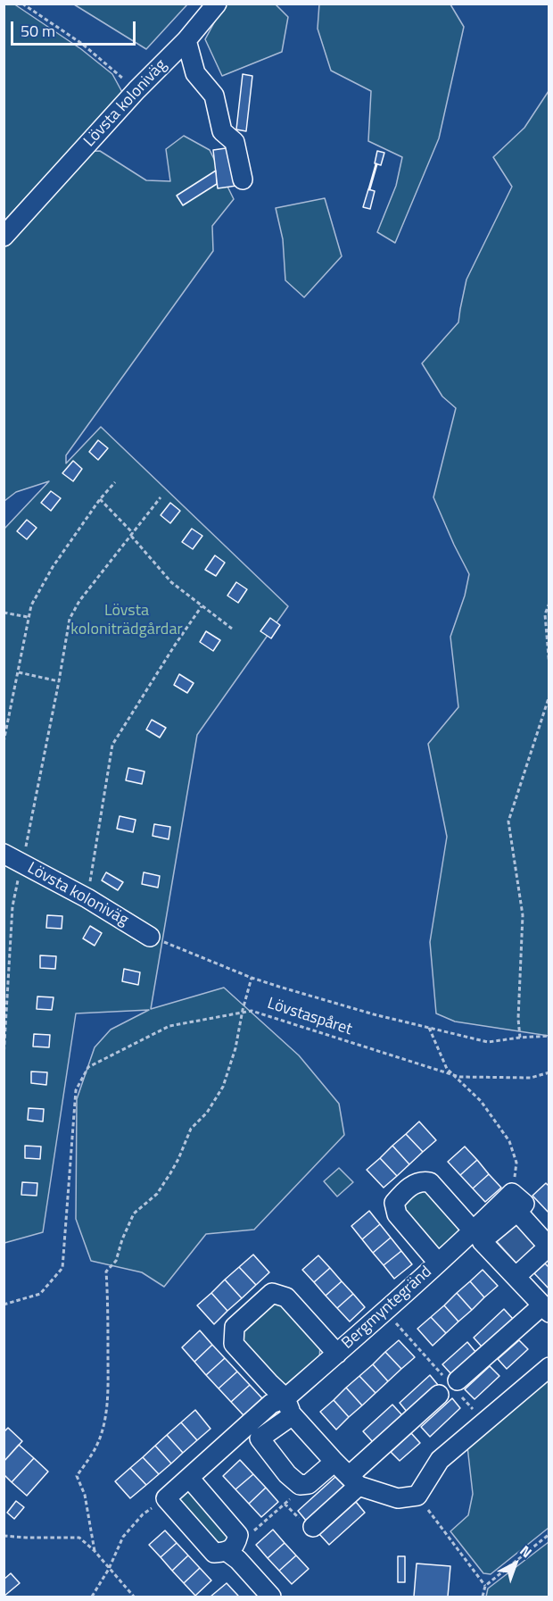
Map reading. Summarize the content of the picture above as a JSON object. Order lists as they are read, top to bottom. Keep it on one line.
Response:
{"streets":{"street":["Lövsta koloniväg","Bergmyntegränd"],"path":["Lövstaspåret"]},"parks":["Lövsta koloniträdgårdar"],"scale_bar":"50 m","north":"top right"}
